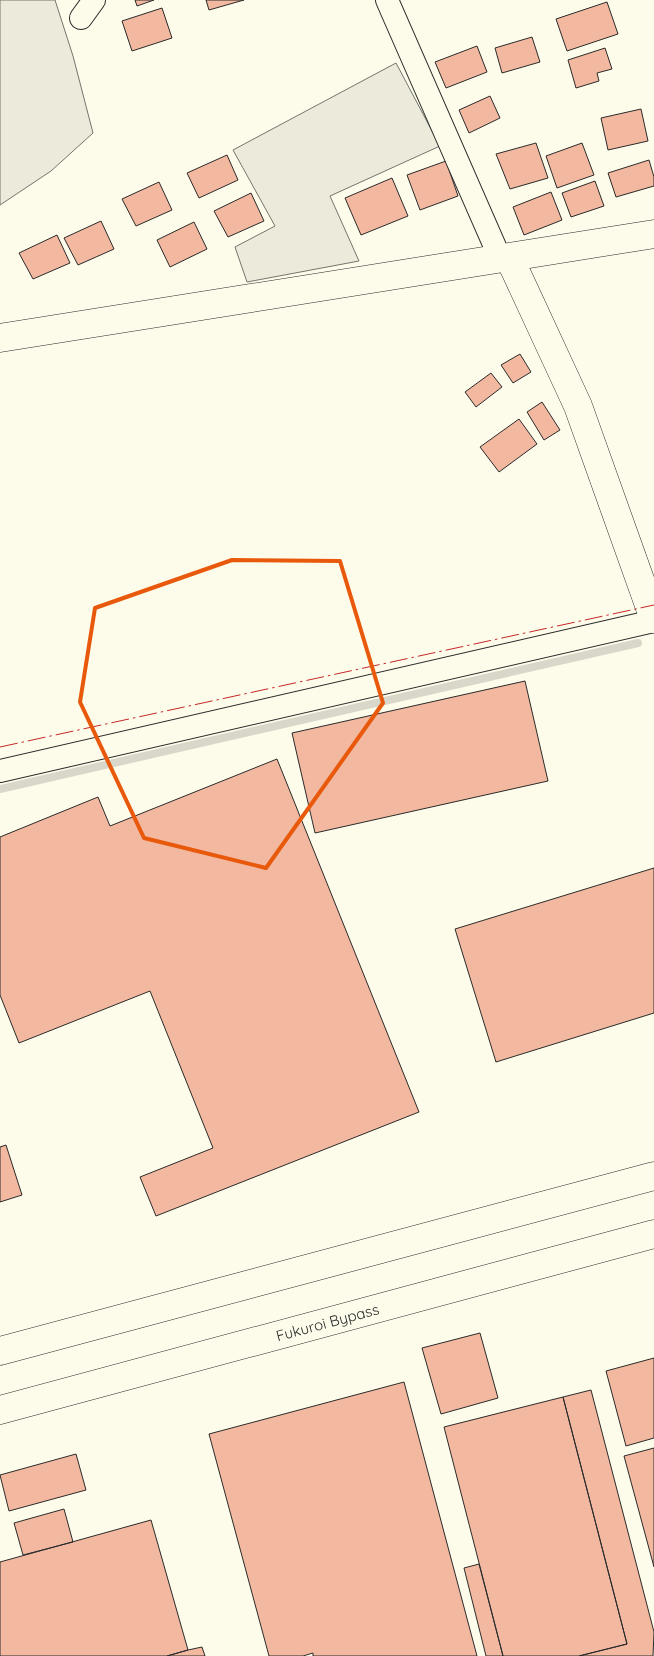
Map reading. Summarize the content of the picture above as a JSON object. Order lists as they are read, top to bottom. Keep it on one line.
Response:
{"streets":{"main road":["Fukuroi Bypass"]}}
